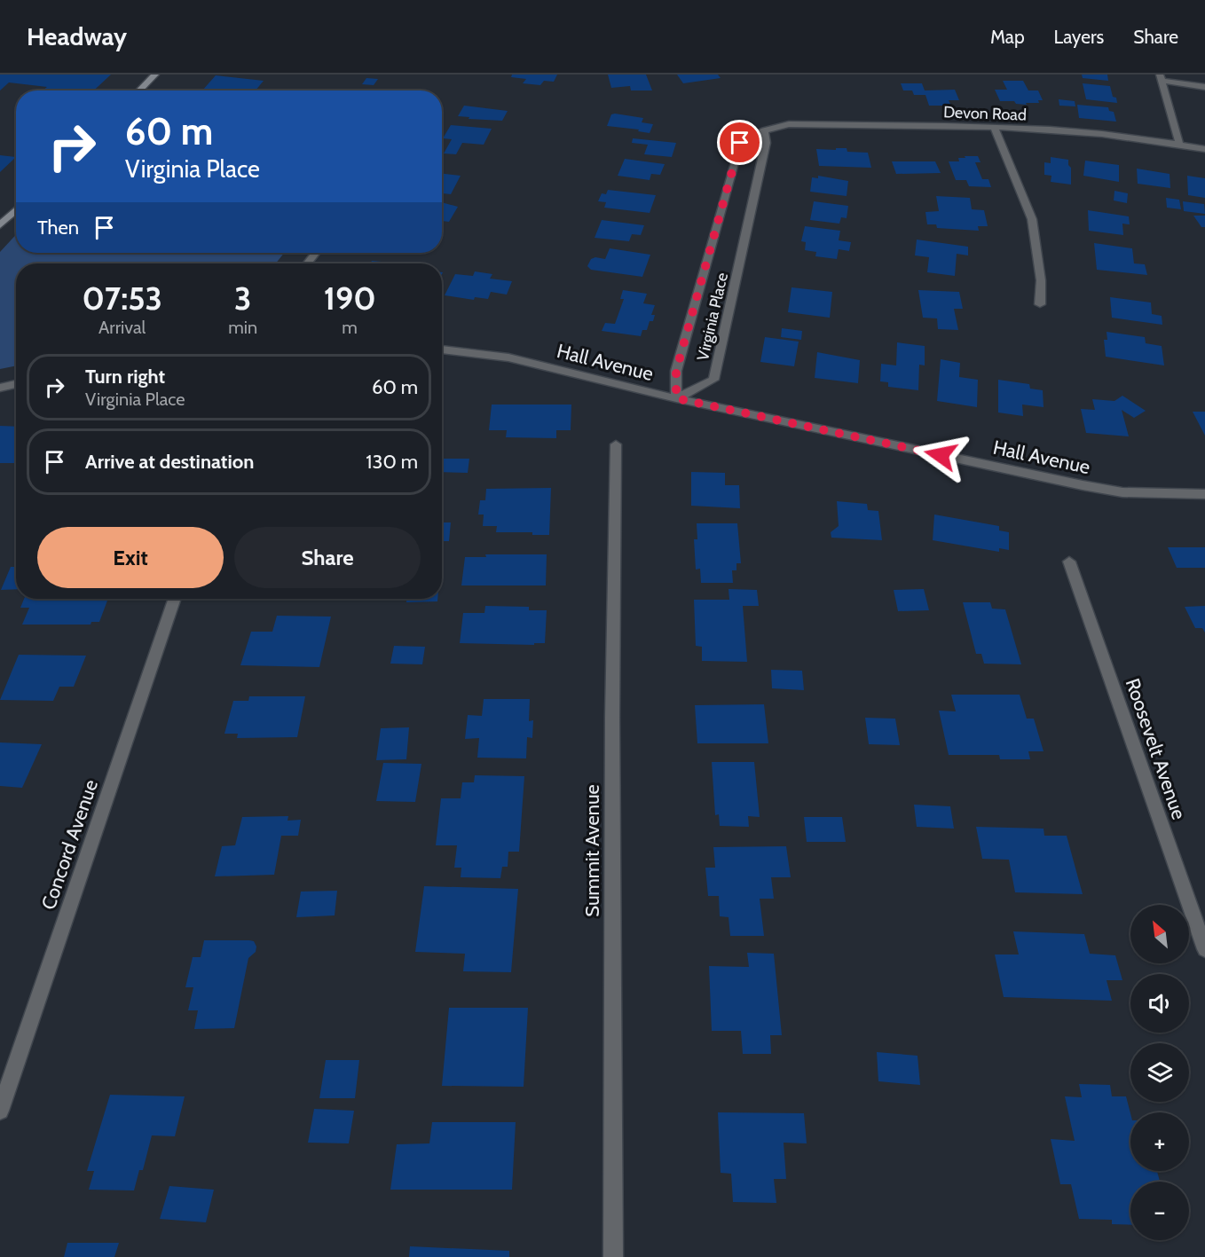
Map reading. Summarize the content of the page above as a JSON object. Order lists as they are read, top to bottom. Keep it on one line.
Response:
{"streets":{"street":["Devon Road","Virginia Place","Hall Avenue","Roosevelt Avenue","Concord Avenue","Summit Avenue"]},"crossings":[["Devon Road","Virginia Place"],["Virginia Place","Hall Avenue"]],"north":"top left","page":{"header":"Headway","nav":["Map","Layers","Share"],"turn":["60 m","Virginia Place"],"then":"Then","eta":["07:53","Arrival","3","min","190","m"],"list":[{"name":"Turn right","note":"Virginia Place","value":"60 m"},{"name":"Arrive at destination","value":"130 m"}],"buttons":["Exit","Share"],"map_buttons":["+","−"]}}
